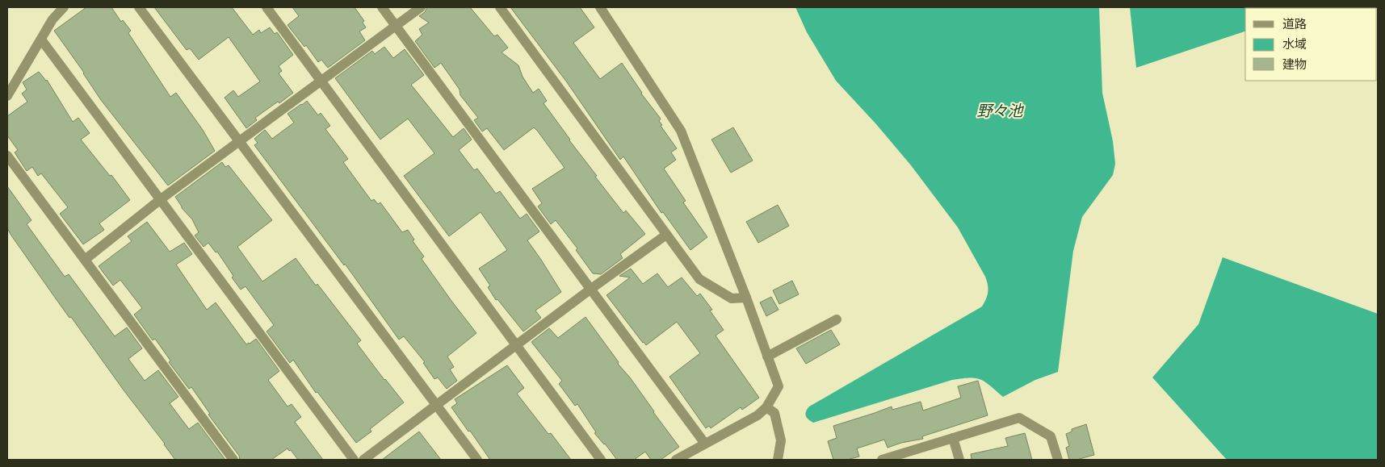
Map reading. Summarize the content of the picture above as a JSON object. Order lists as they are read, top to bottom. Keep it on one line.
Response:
{"water":["野々池"],"legend":["道路","水域","建物"]}
